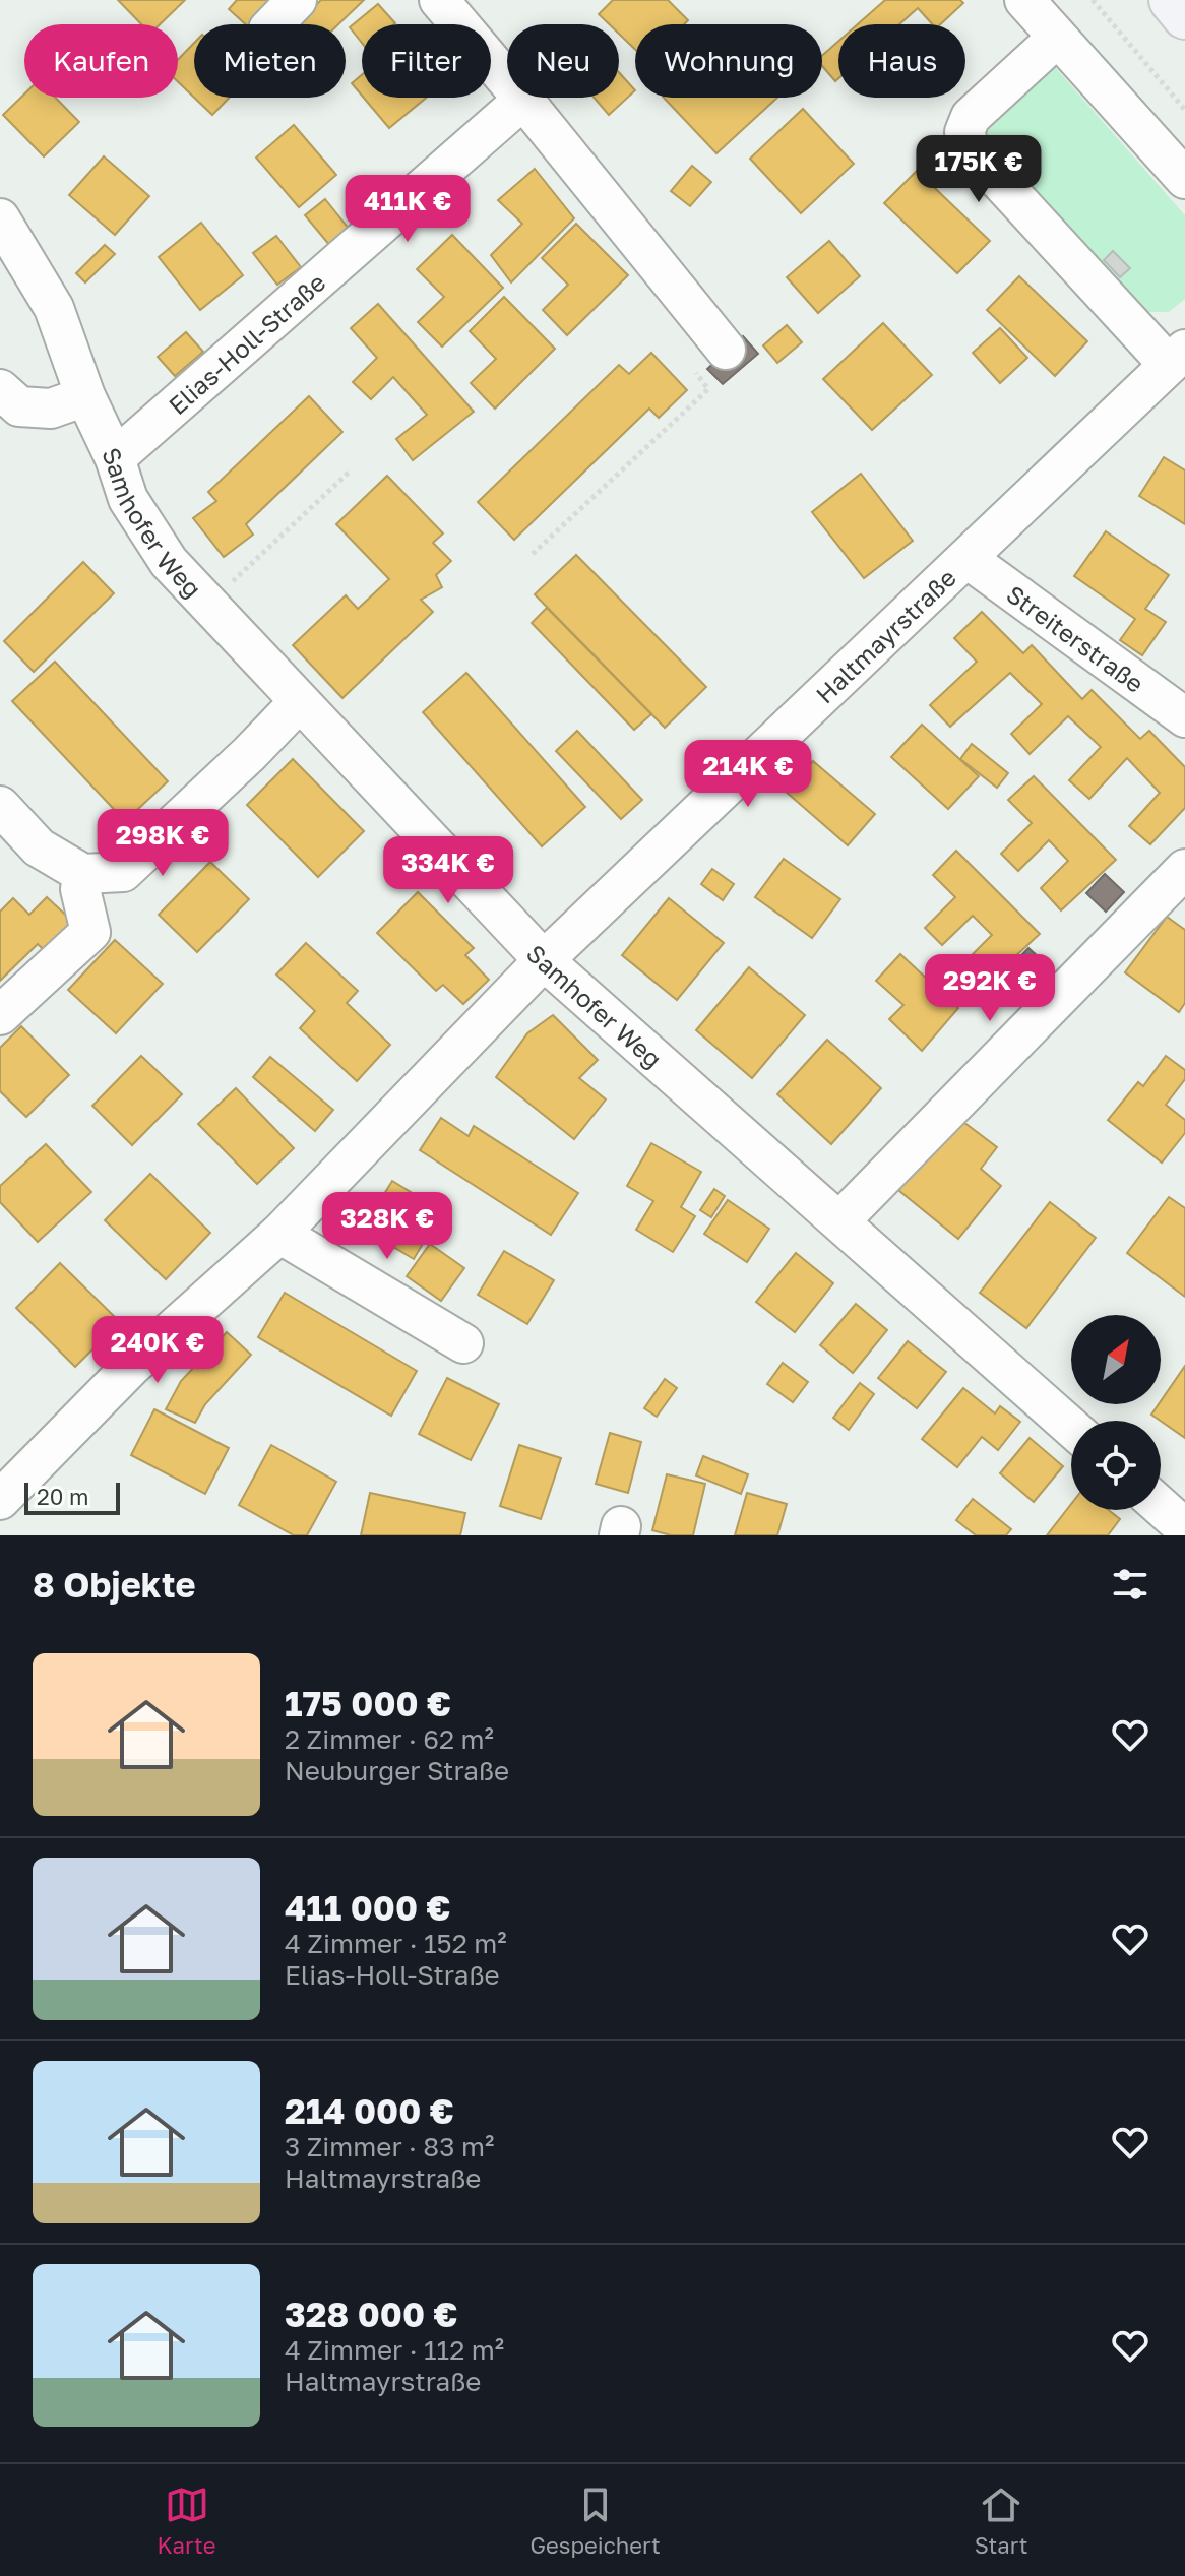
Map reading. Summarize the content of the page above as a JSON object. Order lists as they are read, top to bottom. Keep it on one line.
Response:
{"streets":{"street":["Elias-Holl-Straße","Samhofer Weg","Haltmayrstraße","Streiterstraße"]},"crossings":[["Elias-Holl-Straße","Samhofer Weg"],["Samhofer Weg","Haltmayrstraße"],["Haltmayrstraße","Streiterstraße"]],"scale_bar":"20 m","north":"top right","page":{"chip":["Kaufen","Mieten","Filter","Neu","Wohnung","Haus"],"price":["175K €","411K €","214K €","298K €","334K €","292K €","328K €","240K €"],"scale":"20 m","heading":"8 Objekte","list":[{"name":"175 000 €","note":"2 Zimmer · 62 m² · Neuburger Straße"},{"name":"411 000 €","note":"4 Zimmer · 152 m² · Elias-Holl-Straße"},{"name":"214 000 €","note":"3 Zimmer · 83 m² · Haltmayrstraße"},{"name":"328 000 €","note":"4 Zimmer · 112 m² · Haltmayrstraße"}],"tabs":["Karte","Gespeichert","Start"]}}
